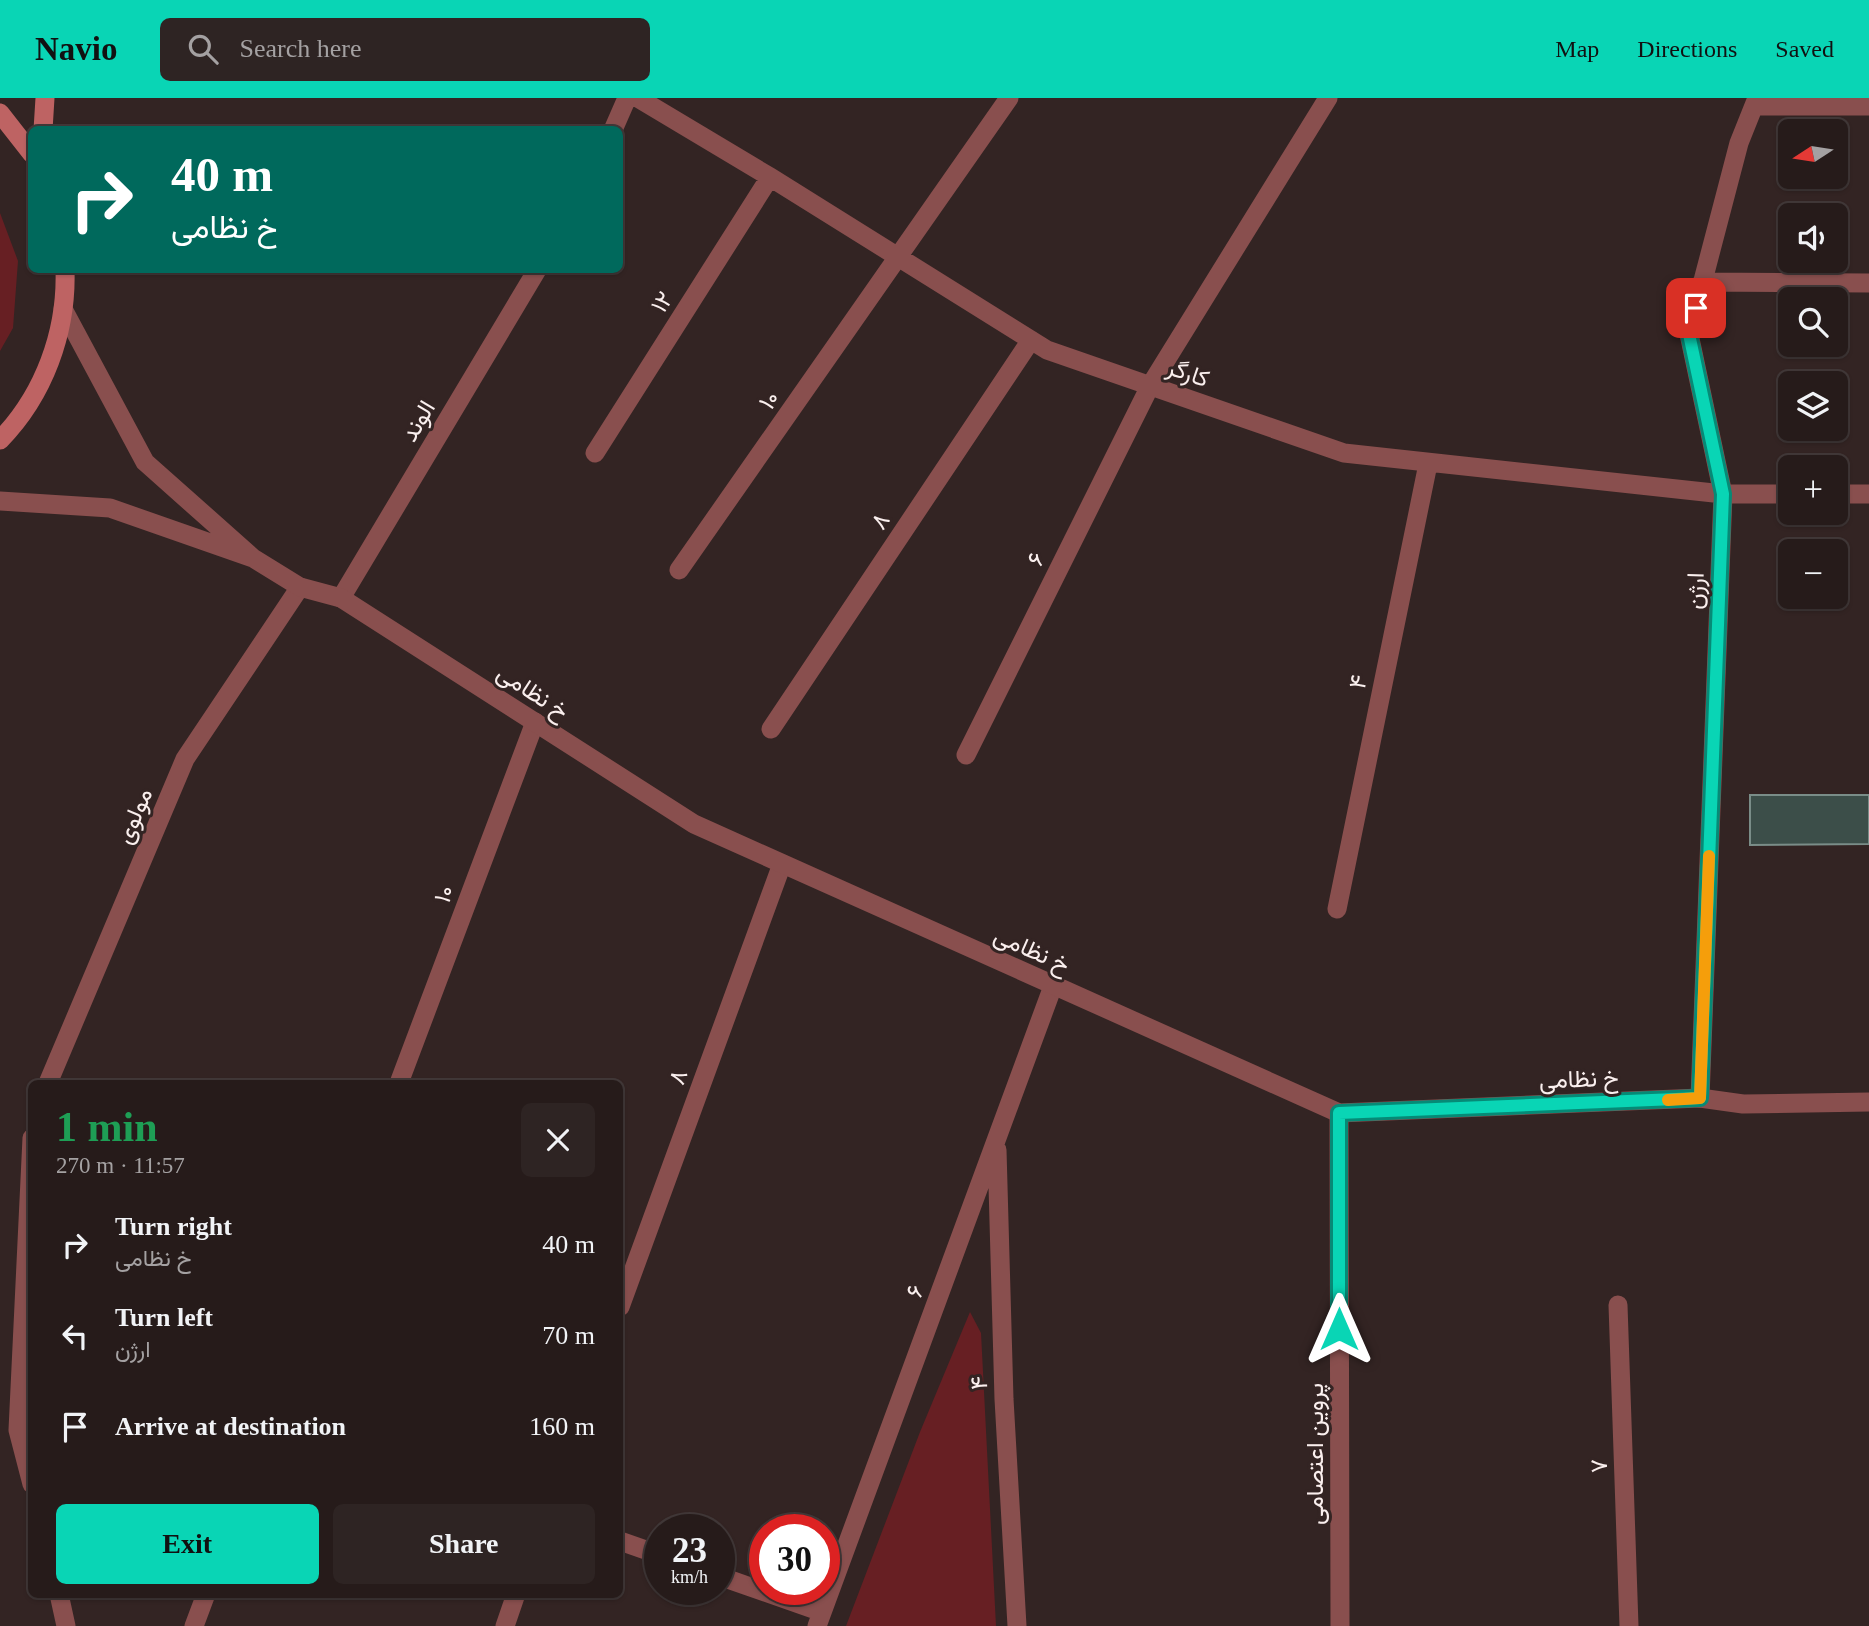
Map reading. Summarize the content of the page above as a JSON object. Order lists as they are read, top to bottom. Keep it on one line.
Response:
{"streets":{"street":["۱۲","کارگر","۱۰","الوند","۸","۶","ارژن","۴","خ نظامی","مولوی","پروین اعتصامی","۷"]},"crossings":[["۱۲","کارگر"],["کارگر","۱۰"],["کارگر","۸"],["کارگر","۶"],["کارگر","ارژن"],["کارگر","۴"],["۱۰","خ نظامی"],["الوند","خ نظامی"],["۸","خ نظامی"],["۶","۴"],["۶","خ نظامی"],["ارژن","خ نظامی"],["خ نظامی","مولوی"],["خ نظامی","پروین اعتصامی"]],"north":"left","page":{"header":"Navio","search":"Search here","nav":["Map","Directions","Saved"],"map_buttons":["+","−"],"turn":["40 m","خ نظامی"],"heading":["1 min","270 m · 11:57"],"list":[{"name":"Turn right","note":"خ نظامی","value":"40 m"},{"name":"Turn left","note":"ارژن","value":"70 m"},{"name":"Arrive at destination","value":"160 m"}],"buttons":["Exit","Share"],"speed":"23 km/h","limit":"30"}}
